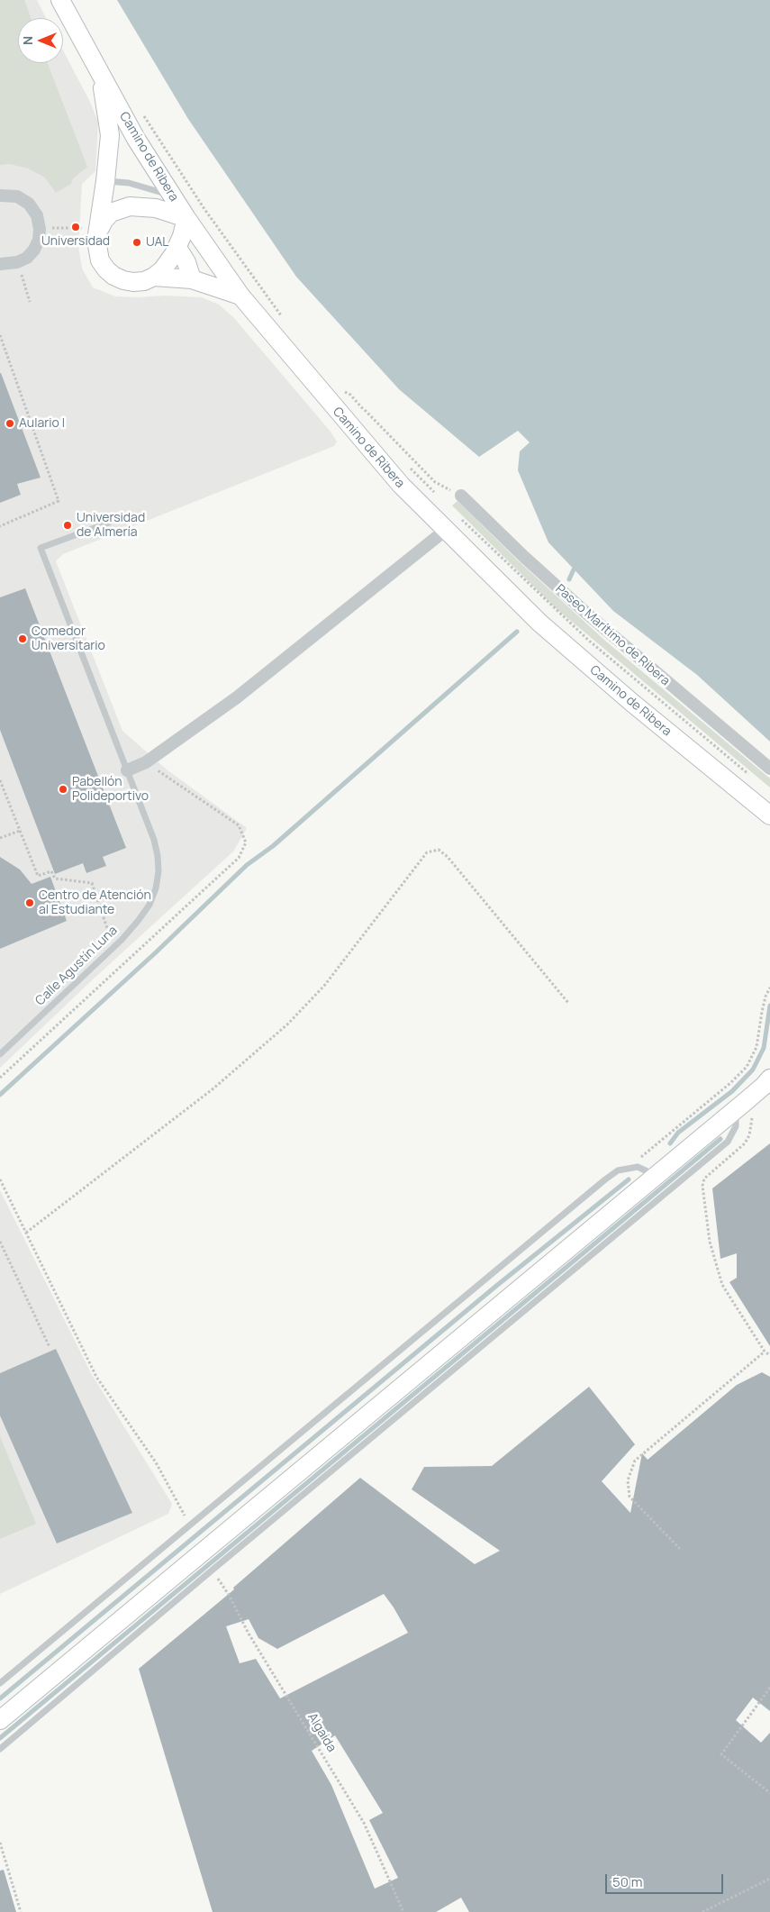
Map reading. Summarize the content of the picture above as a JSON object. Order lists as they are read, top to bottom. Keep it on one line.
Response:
{"streets":{"main road":["Camino de Ribera"],"street":["Paseo Marítimo de Ribera"],"lane":["Calle Agustín Luna"],"path":["Algaida"]},"places":["Universidad","UAL","Aulario I","Universidad de Almería","Comedor Universitario","Pabellón Polideportivo","Centro de Atención al Estudiante"],"scale_bar":"50 m","north":"left"}
